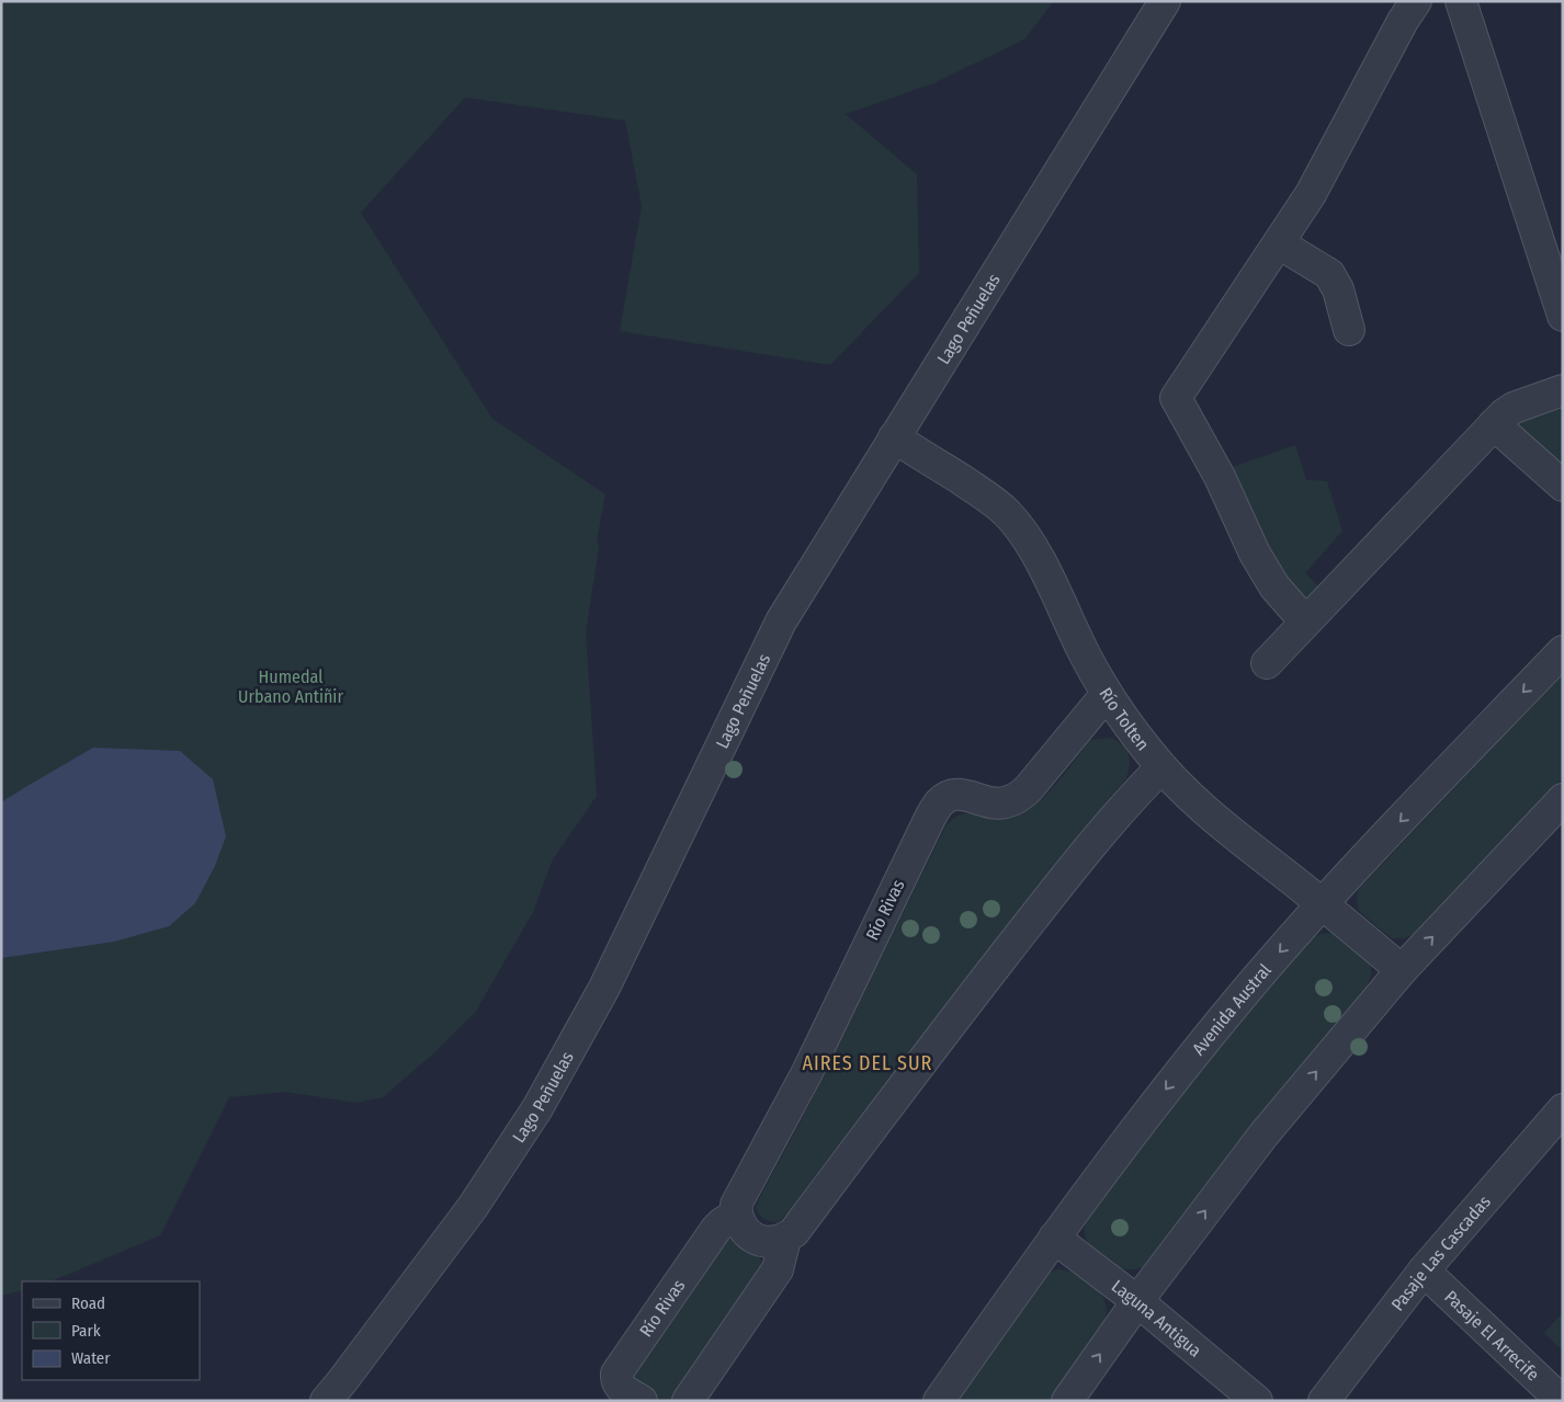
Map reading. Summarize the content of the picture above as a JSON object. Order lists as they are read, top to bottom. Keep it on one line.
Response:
{"streets":{"street":["Lago Peñuelas","Río Tolten","Río Rivas","Avenida Austral","Pasaje Las Cascadas","Laguna Antigua","Pasaje El Arrecife"]},"crossings":[["Lago Peñuelas","Río Tolten"],["Río Tolten","Río Rivas"],["Río Tolten","Avenida Austral"],["Avenida Austral","Laguna Antigua"],["Pasaje Las Cascadas","Pasaje El Arrecife"]],"districts":["AIRES DEL SUR"],"parks":["Humedal Urbano Antiñir"],"legend":["Road","Park","Water"]}
